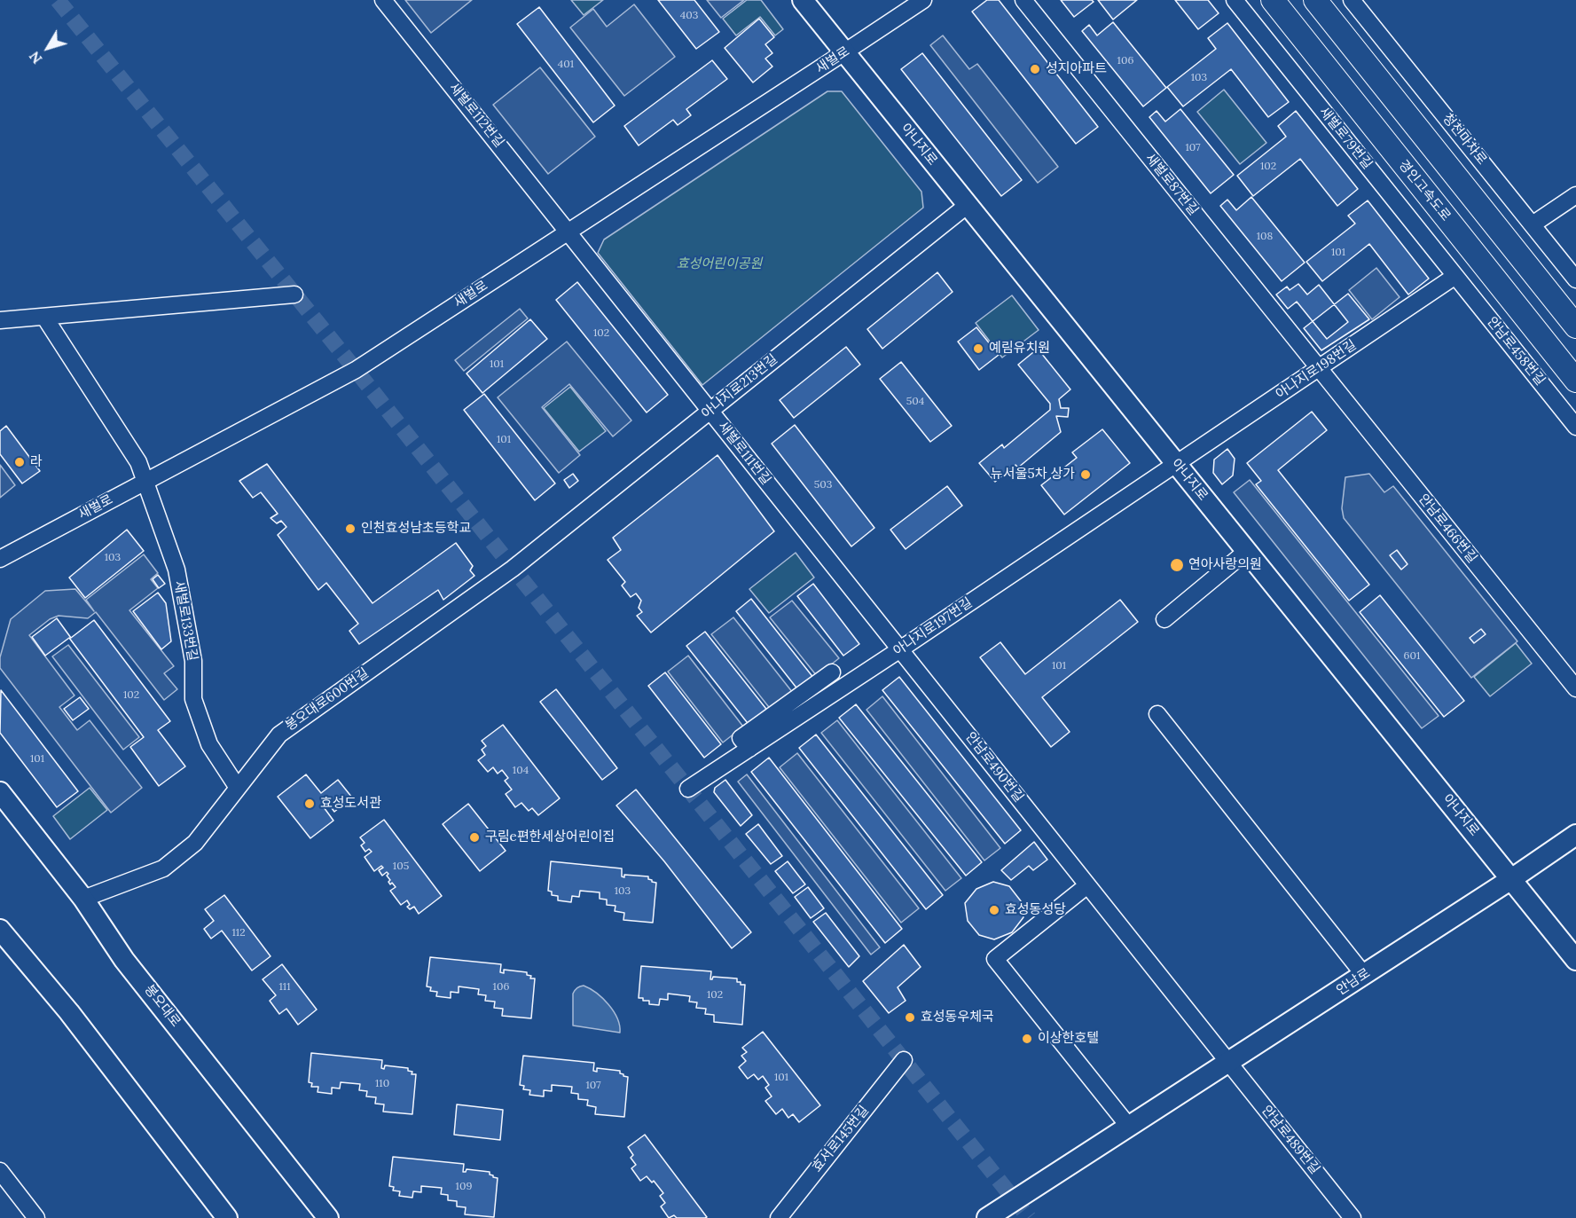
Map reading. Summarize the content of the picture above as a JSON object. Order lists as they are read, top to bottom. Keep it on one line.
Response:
{"streets":{"highway":["경인고속도로"],"main road":["아나지로","안남로","봉오대로"],"street":["새벌로","새벌로112번길","새벌로79번길","청천마차로","새벌로87번길","안남로458번길","아나지로198번길","아나지로213번길","새벌로111번길","안남로466번길","새벌로133번길","아나지로197번길","봉오대로600번길","안남로490번길","효서로145번길","안남로489번길"]},"crossings":[["새벌로","새벌로112번길"],["새벌로","아나지로"],["새벌로","새벌로111번길"],["새벌로","새벌로133번길"],["새벌로112번길","새벌로111번길"],["새벌로79번길","안남로458번길"],["새벌로79번길","아나지로198번길"],["아나지로","아나지로198번길"],["아나지로","아나지로213번길"],["아나지로","아나지로197번길"],["아나지로","안남로"],["새벌로87번길","아나지로198번길"],["새벌로87번길","안남로466번길"],["안남로458번길","아나지로198번길"],["아나지로198번길","안남로466번길"],["아나지로198번길","아나지로197번길"],["아나지로213번길","새벌로111번길"],["아나지로213번길","봉오대로600번길"],["새벌로111번길","아나지로197번길"],["새벌로111번길","안남로490번길"],["새벌로133번길","봉오대로600번길"],["아나지로197번길","안남로490번길"],["봉오대로600번길","봉오대로"],["안남로490번길","안남로"],["안남로490번길","안남로489번길"],["안남로","안남로489번길"]],"parks":["효성어린이공원"],"places":["성지아파트","예림유치원","라","뉴서울5차 상가","인천효성남초등학교","연아사랑의원","효성도서관","구림e편한세상어린이집","효성동성당","효성동우체국","이상한호텔"],"house_numbers":["403","106","401","103","107","102","108","101","102","101","504","101","503","103","601","101","102","101","104","105","103","112","111","106","102","101","110","107","109"],"north":"bottom left"}
